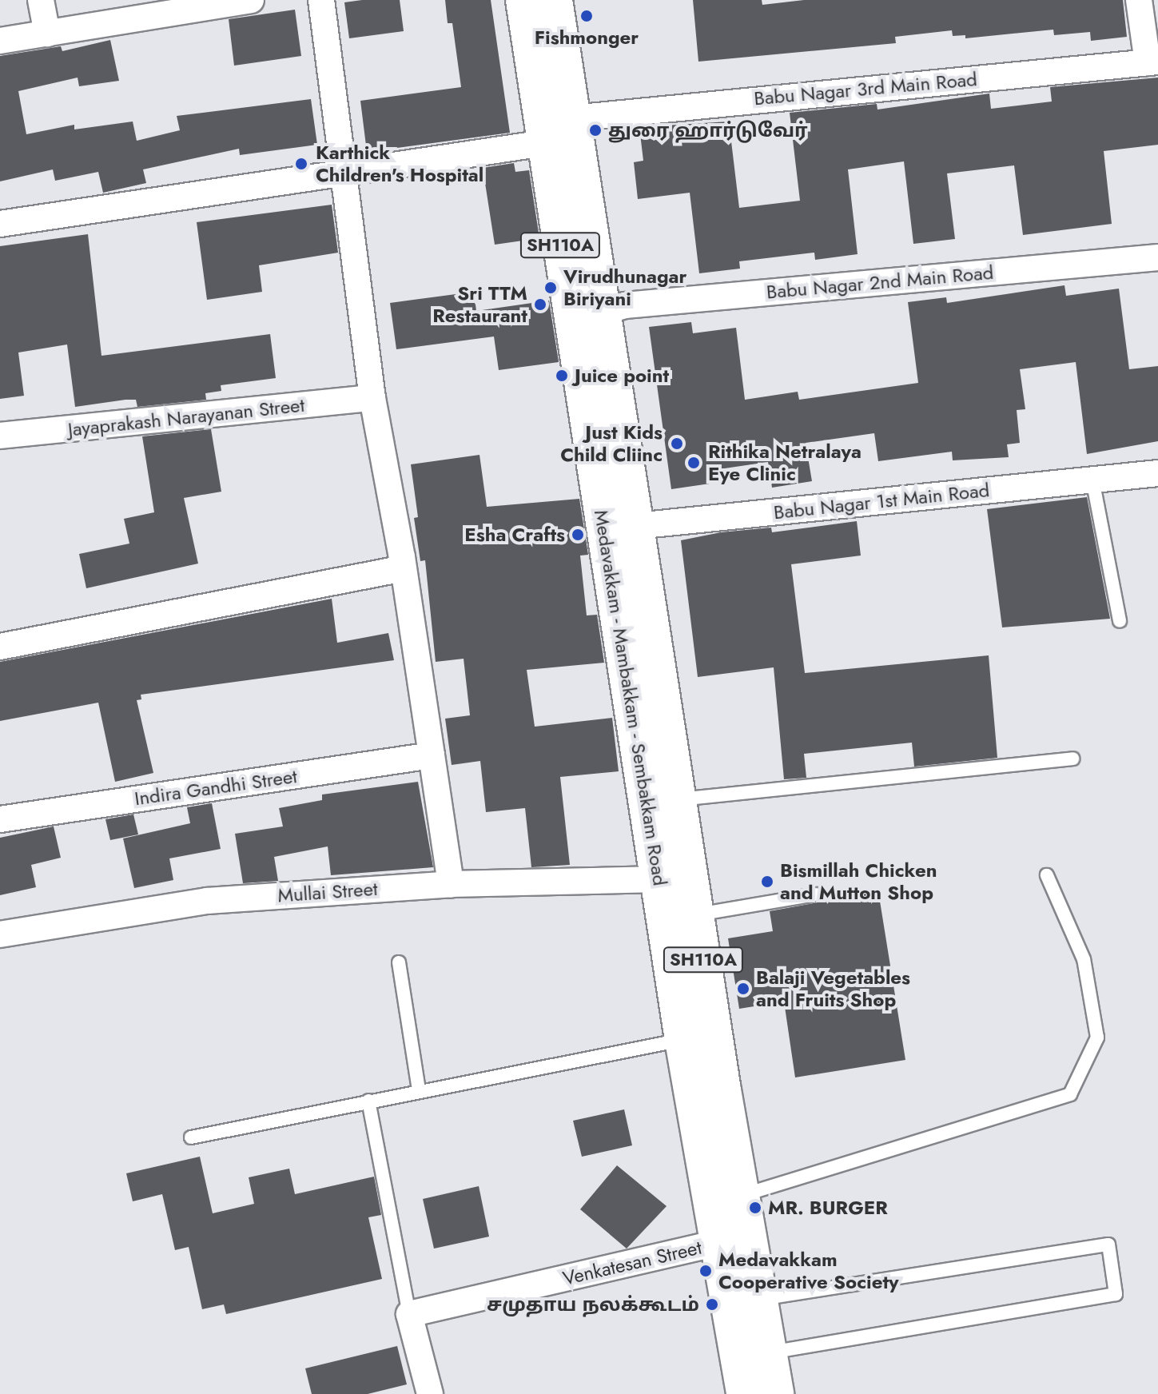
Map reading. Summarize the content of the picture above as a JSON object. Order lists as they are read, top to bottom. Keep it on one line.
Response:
{"streets":{"main road":["SH110A","Medavakkam - Mambakkam - Sembakkam Road"],"street":["Babu Nagar 3rd Main Road","Babu Nagar 2nd Main Road","Jayaprakash Narayanan Street","Babu Nagar 1st Main Road","Indira Gandhi Street","Mullai Street","Venkatesan Street"]},"crossings":[["Babu Nagar 3rd Main Road","Medavakkam - Mambakkam - Sembakkam Road"],["Babu Nagar 2nd Main Road","Medavakkam - Mambakkam - Sembakkam Road"],["Babu Nagar 1st Main Road","Medavakkam - Mambakkam - Sembakkam Road"],["Medavakkam - Mambakkam - Sembakkam Road","Mullai Street"],["Medavakkam - Mambakkam - Sembakkam Road","Venkatesan Street"]],"places":["Fishmonger","துரை ஹார்டுவேர்","Karthick Children's Hospital","Virudhunagar Biriyani","Sri TTM Restaurant","Juice point","Just Kids Child Cliinc","Rithika Netralaya Eye Clinic","Esha Crafts","Bismillah Chicken and Mutton Shop","Balaji Vegetables and Fruits Shop","MR. BURGER","Medavakkam Cooperative Society","சமுதாய நலக்கூடம்"]}
